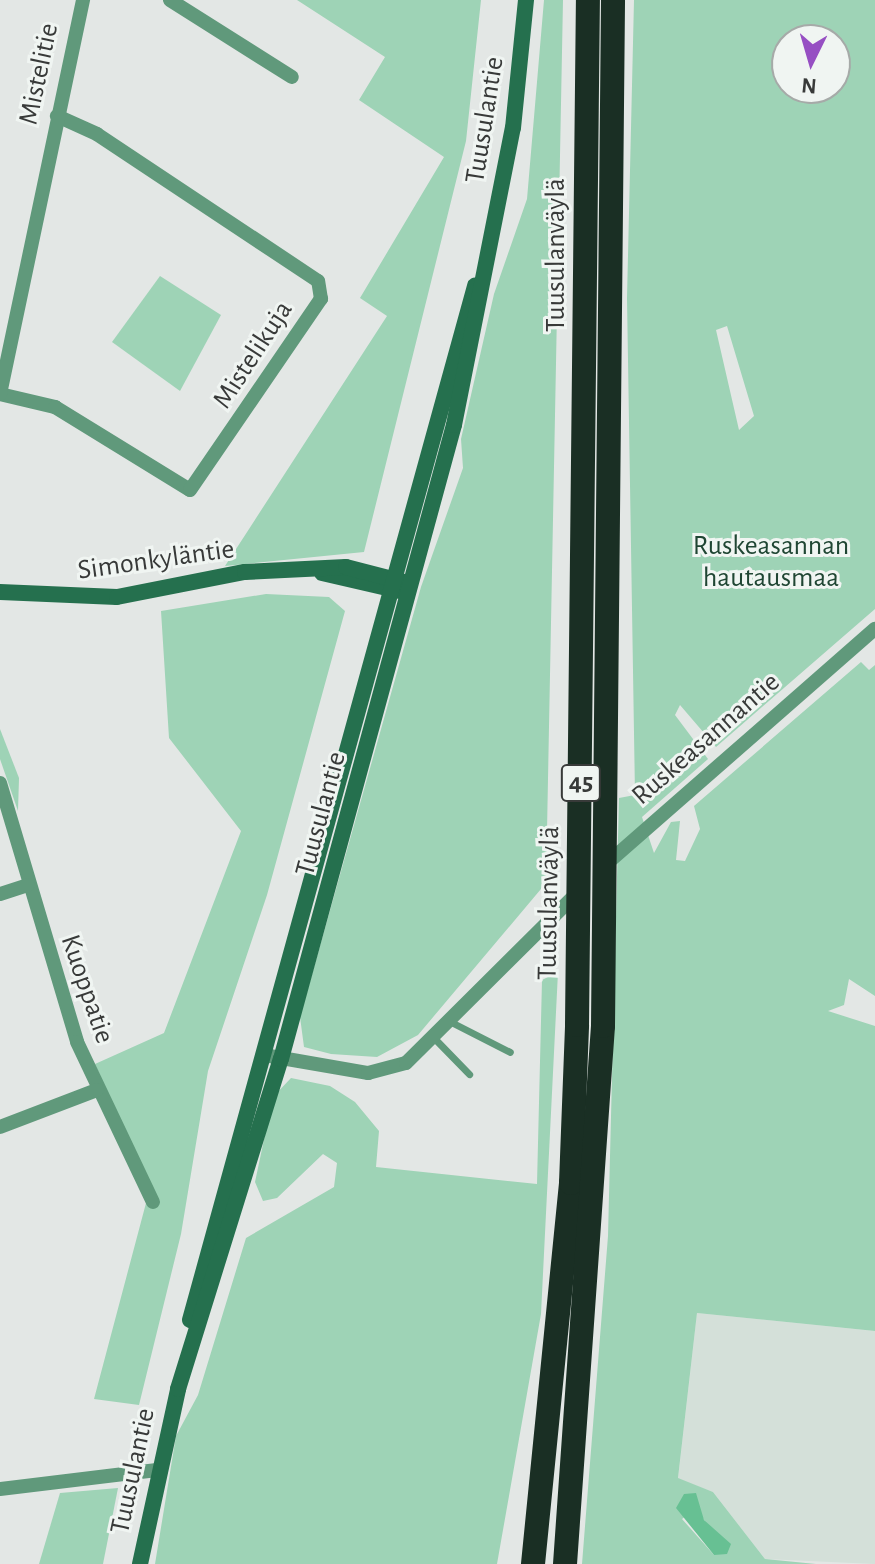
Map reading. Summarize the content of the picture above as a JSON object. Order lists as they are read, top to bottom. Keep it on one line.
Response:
{"streets":{"highway":["Tuusulanväylä","45"],"main road":["Tuusulantie","Simonkyläntie"],"street":["Mistelitie","Mistelikuja","Ruskeasannantie","Kuoppatie"]},"crossings":[["Mistelitie","Mistelikuja"],["Tuusulantie","Simonkyläntie"],["Tuusulantie","Ruskeasannantie"]],"parks":["Ruskeasannan hautausmaa"],"north":"bottom"}
